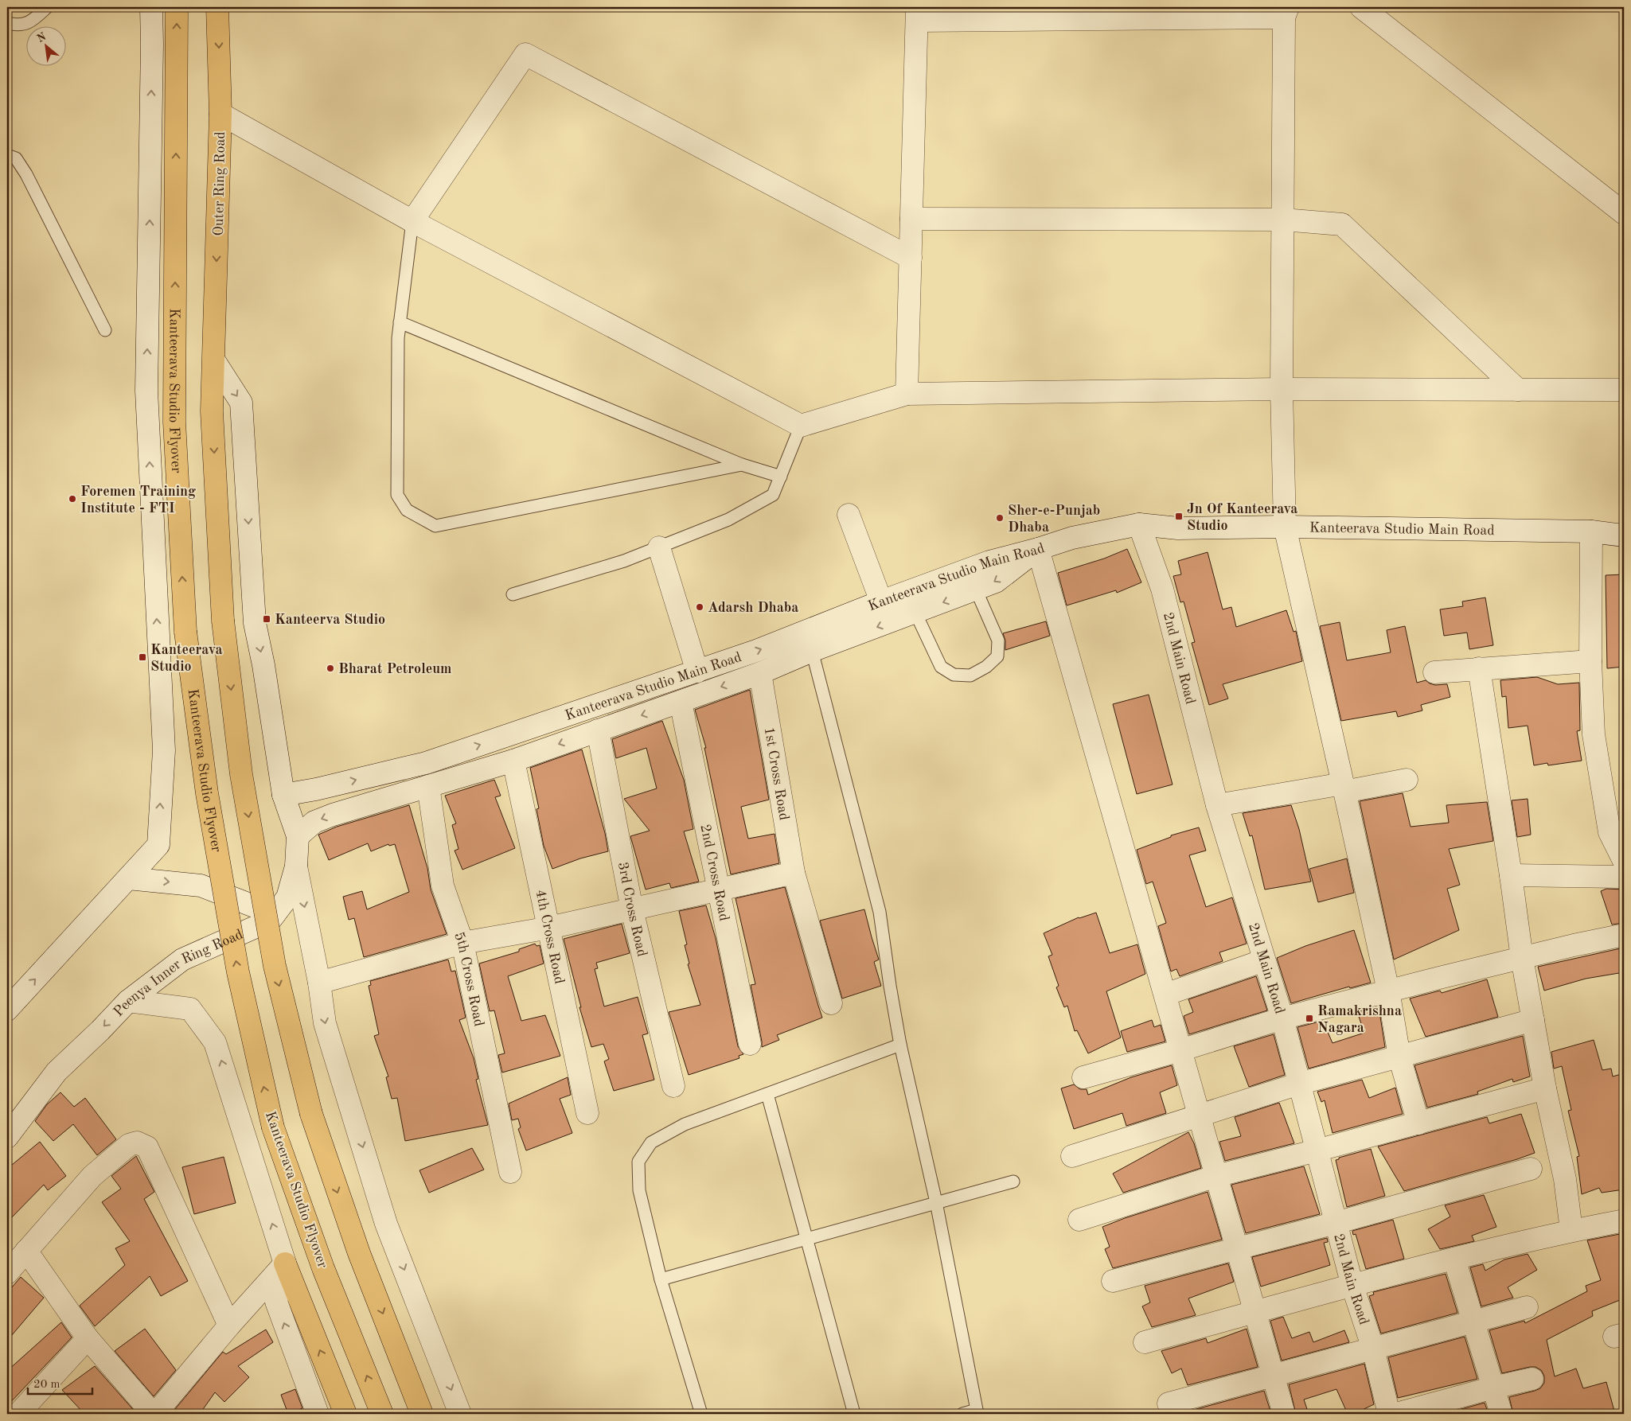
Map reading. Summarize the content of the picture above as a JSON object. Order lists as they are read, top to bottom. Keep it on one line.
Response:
{"streets":{"highway":["Outer Ring Road","Kanteerava Studio Flyover"],"street":["Kanteerava Studio Main Road","2nd Main Road","1st Cross Road","2nd Cross Road","3rd Cross Road","4th Cross Road","Peenya Inner Ring Road","5th Cross Road"]},"crossings":[["Outer Ring Road","Peenya Inner Ring Road"],["Kanteerava Studio Main Road","2nd Main Road"],["Kanteerava Studio Main Road","Peenya Inner Ring Road"]],"one_way":["Outer Ring Road"],"places":{"other":["Foremen Training Institute - FTI","Sher-e-Punjab Dhaba","Adarsh Dhaba","Bharat Petroleum"],"transit":["Jn Of Kanteerava Studio","Kanteerva Studio","Kanteerava Studio","Ramakrishna Nagara"]},"scale_bar":"20 m","north":"top left"}
